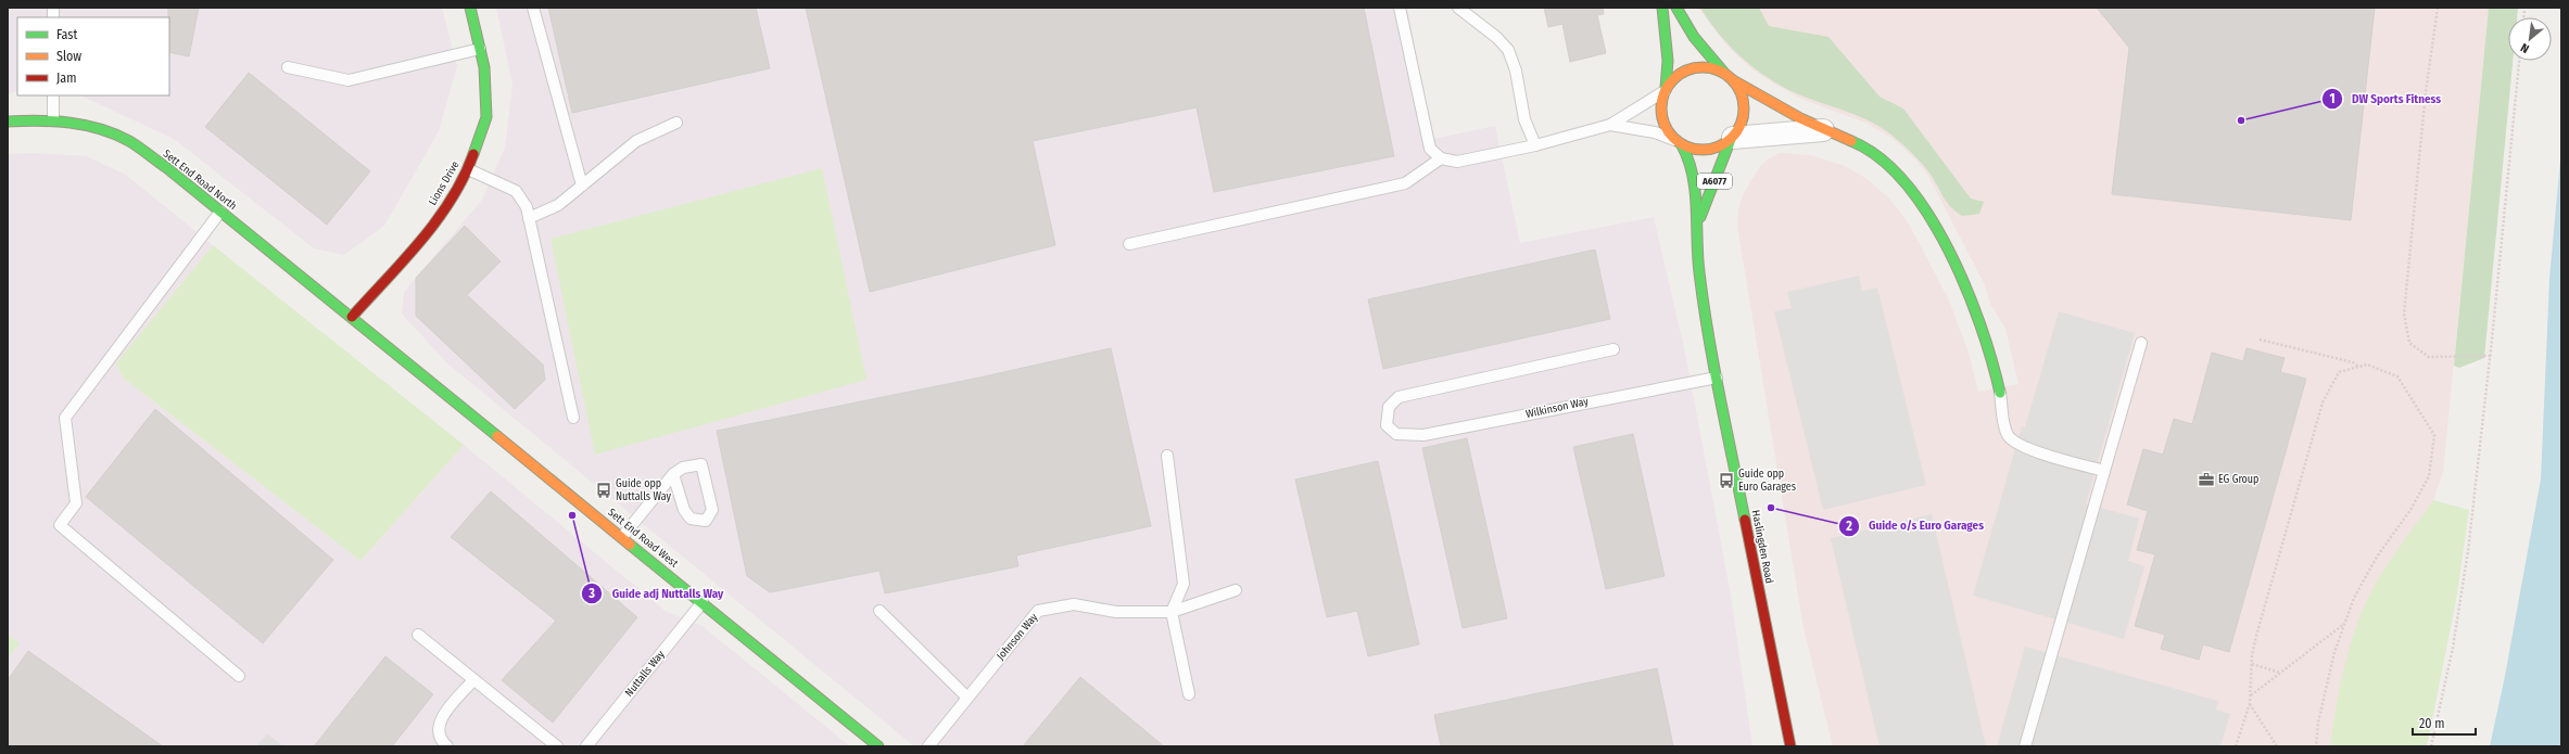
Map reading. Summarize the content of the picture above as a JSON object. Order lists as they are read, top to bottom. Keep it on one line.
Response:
{"streets":{"main road":["Sett End Road North","A6077","Lions Drive","Sett End Road West","Haslingden Road"],"lane":["Wilkinson Way","Johnson Way","Nuttalls Way"]},"crossings":[["Sett End Road North","Lions Drive"],["Sett End Road North","Sett End Road West"],["A6077","Haslingden Road"],["Lions Drive","Sett End Road West"],["Wilkinson Way","Haslingden Road"],["Sett End Road West","Nuttalls Way"]],"places":{"other":["DW Sports Fitness","Guide o/s Euro Garages","Guide adj Nuttalls Way"],"office":["EG Group"],"bus stop":["Guide opp Euro Garages","Guide opp Nuttalls Way"]},"legend":["Fast","Slow","Jam"],"scale_bar":"20 m","north":"bottom left"}
